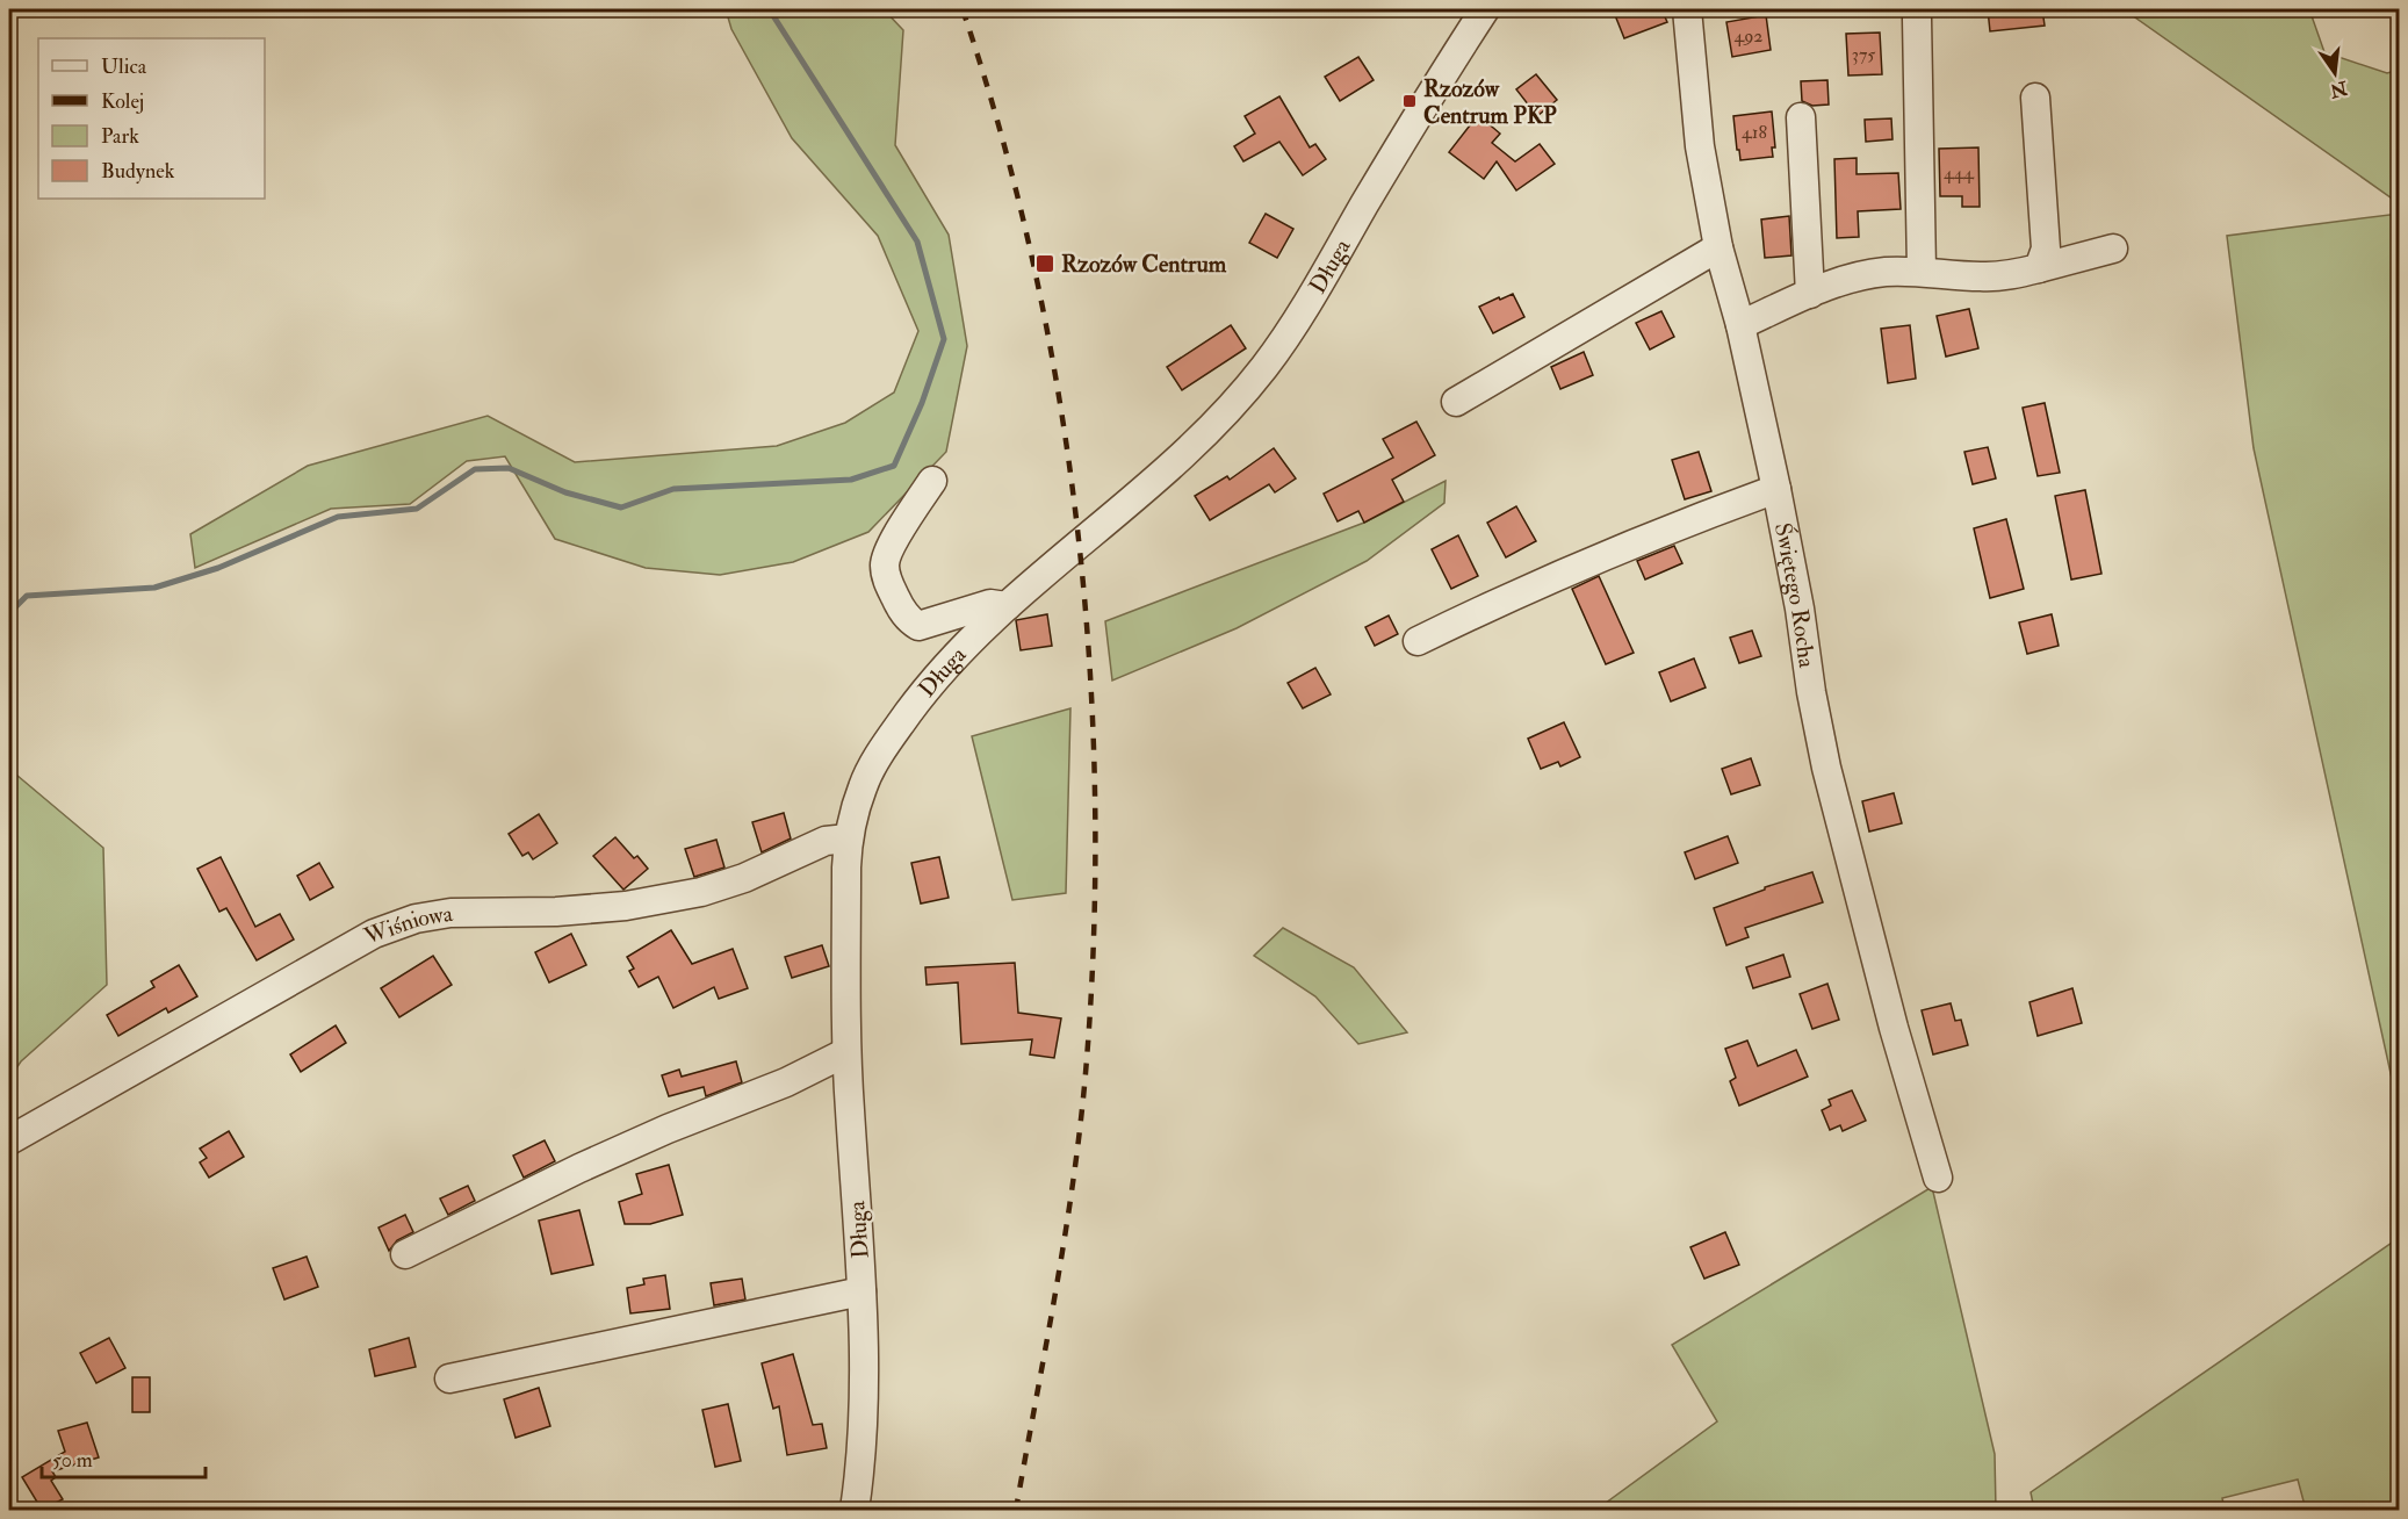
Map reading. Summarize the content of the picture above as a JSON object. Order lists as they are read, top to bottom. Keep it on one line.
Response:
{"streets":{"street":["Długa","Świętego Rocha","Wiśniowa"]},"crossings":[["Długa","Wiśniowa"]],"places":{"transit":["Rzozów Centrum PKP","Rzozów Centrum"]},"house_numbers":["492","375","418","444"],"legend":["Ulica","Kolej","Park","Budynek"],"scale_bar":"50 m","north":"bottom"}
